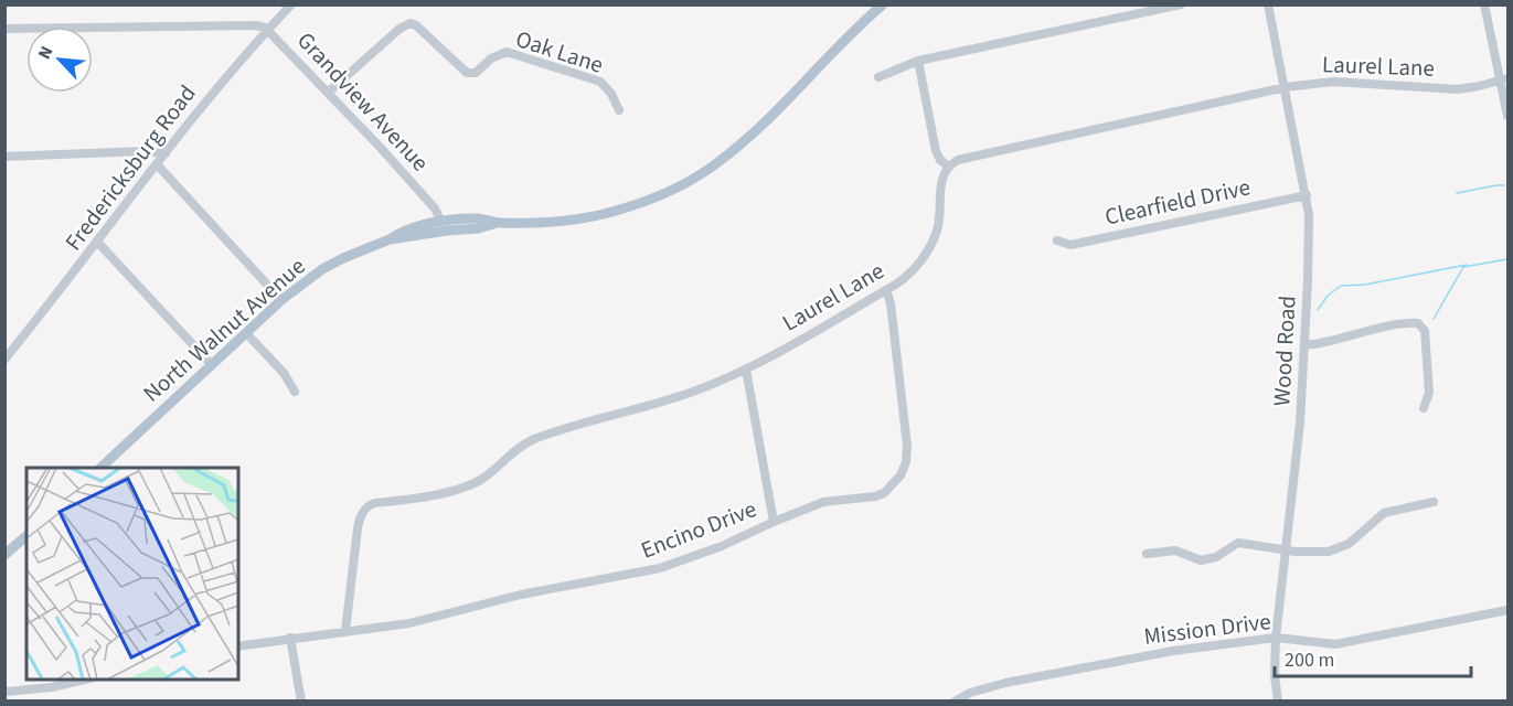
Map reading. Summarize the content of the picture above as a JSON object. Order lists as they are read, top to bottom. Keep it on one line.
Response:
{"streets":{"main road":["North Walnut Avenue"],"street":["Oak Lane","Laurel Lane","Grandview Avenue","Fredericksburg Road","Clearfield Drive","Wood Road","Encino Drive","Mission Drive"]},"crossings":[["Oak Lane","Grandview Avenue"],["Laurel Lane","Wood Road"],["Laurel Lane","Encino Drive"],["Grandview Avenue","Fredericksburg Road"],["Grandview Avenue","North Walnut Avenue"],["Clearfield Drive","Wood Road"],["Wood Road","Mission Drive"]],"scale_bar":"200 m","north":"top left"}
